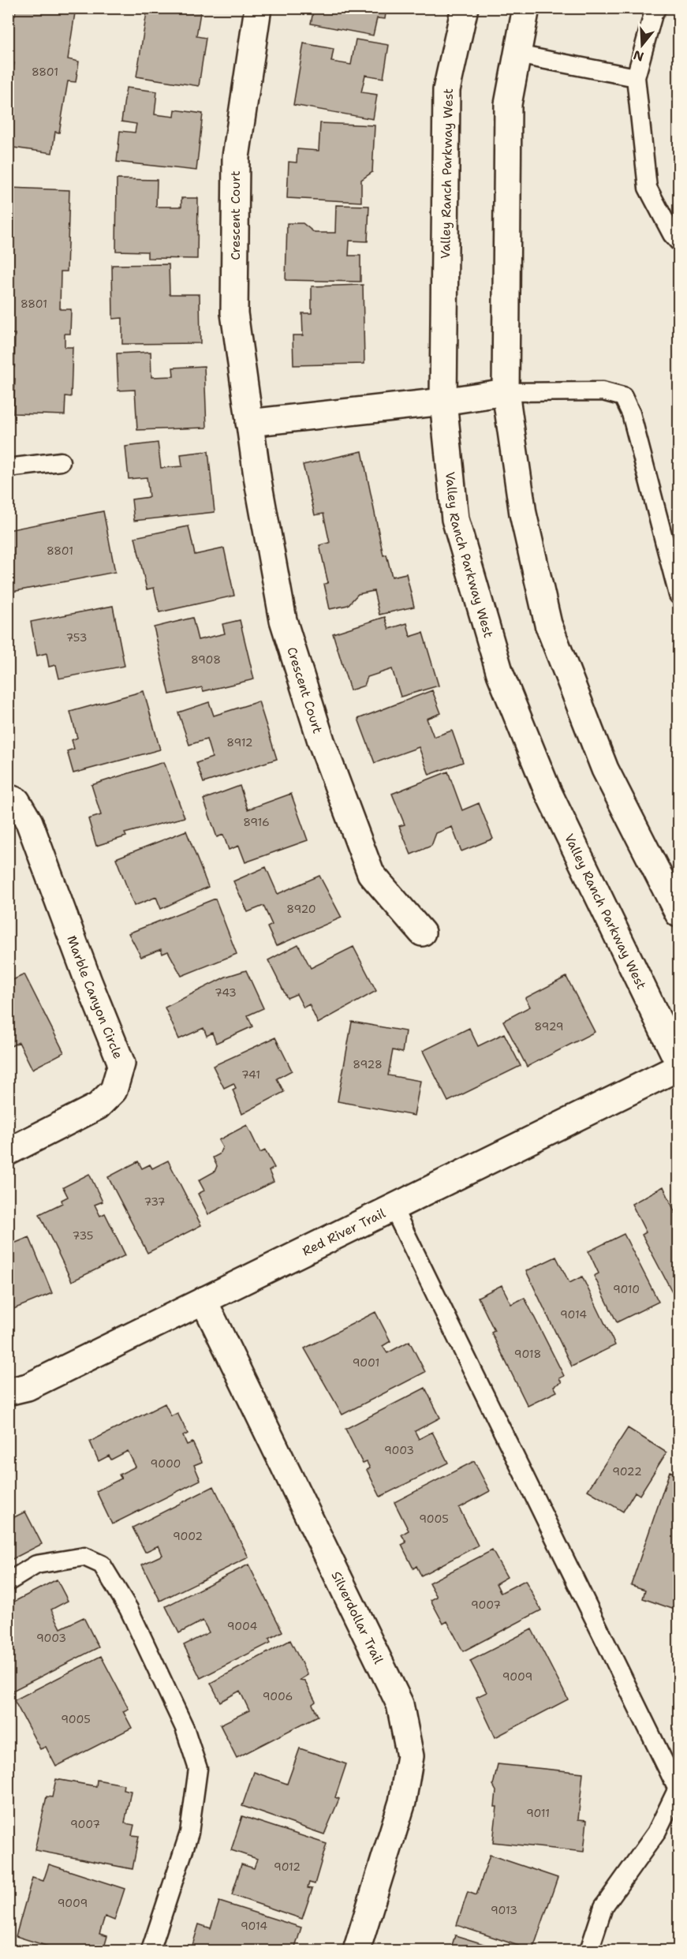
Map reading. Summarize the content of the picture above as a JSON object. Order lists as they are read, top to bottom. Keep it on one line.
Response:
{"streets":{"street":["Valley Ranch Parkway West","Crescent Court","Marble Canyon Circle","Red River Trail","Silverdollar Trail"]},"crossings":[["Red River Trail","Silverdollar Trail"]],"house_numbers":["8801","8801","8801","753","8908","8912","8916","8920","743","8929","8928","741","737","735","9010","9014","9018","9001","9003","9000","9022","9005","9002","9007","9004","9003","9009","9006","9005","9011","9007","9012","9009","9013","9014"],"north":"bottom"}
